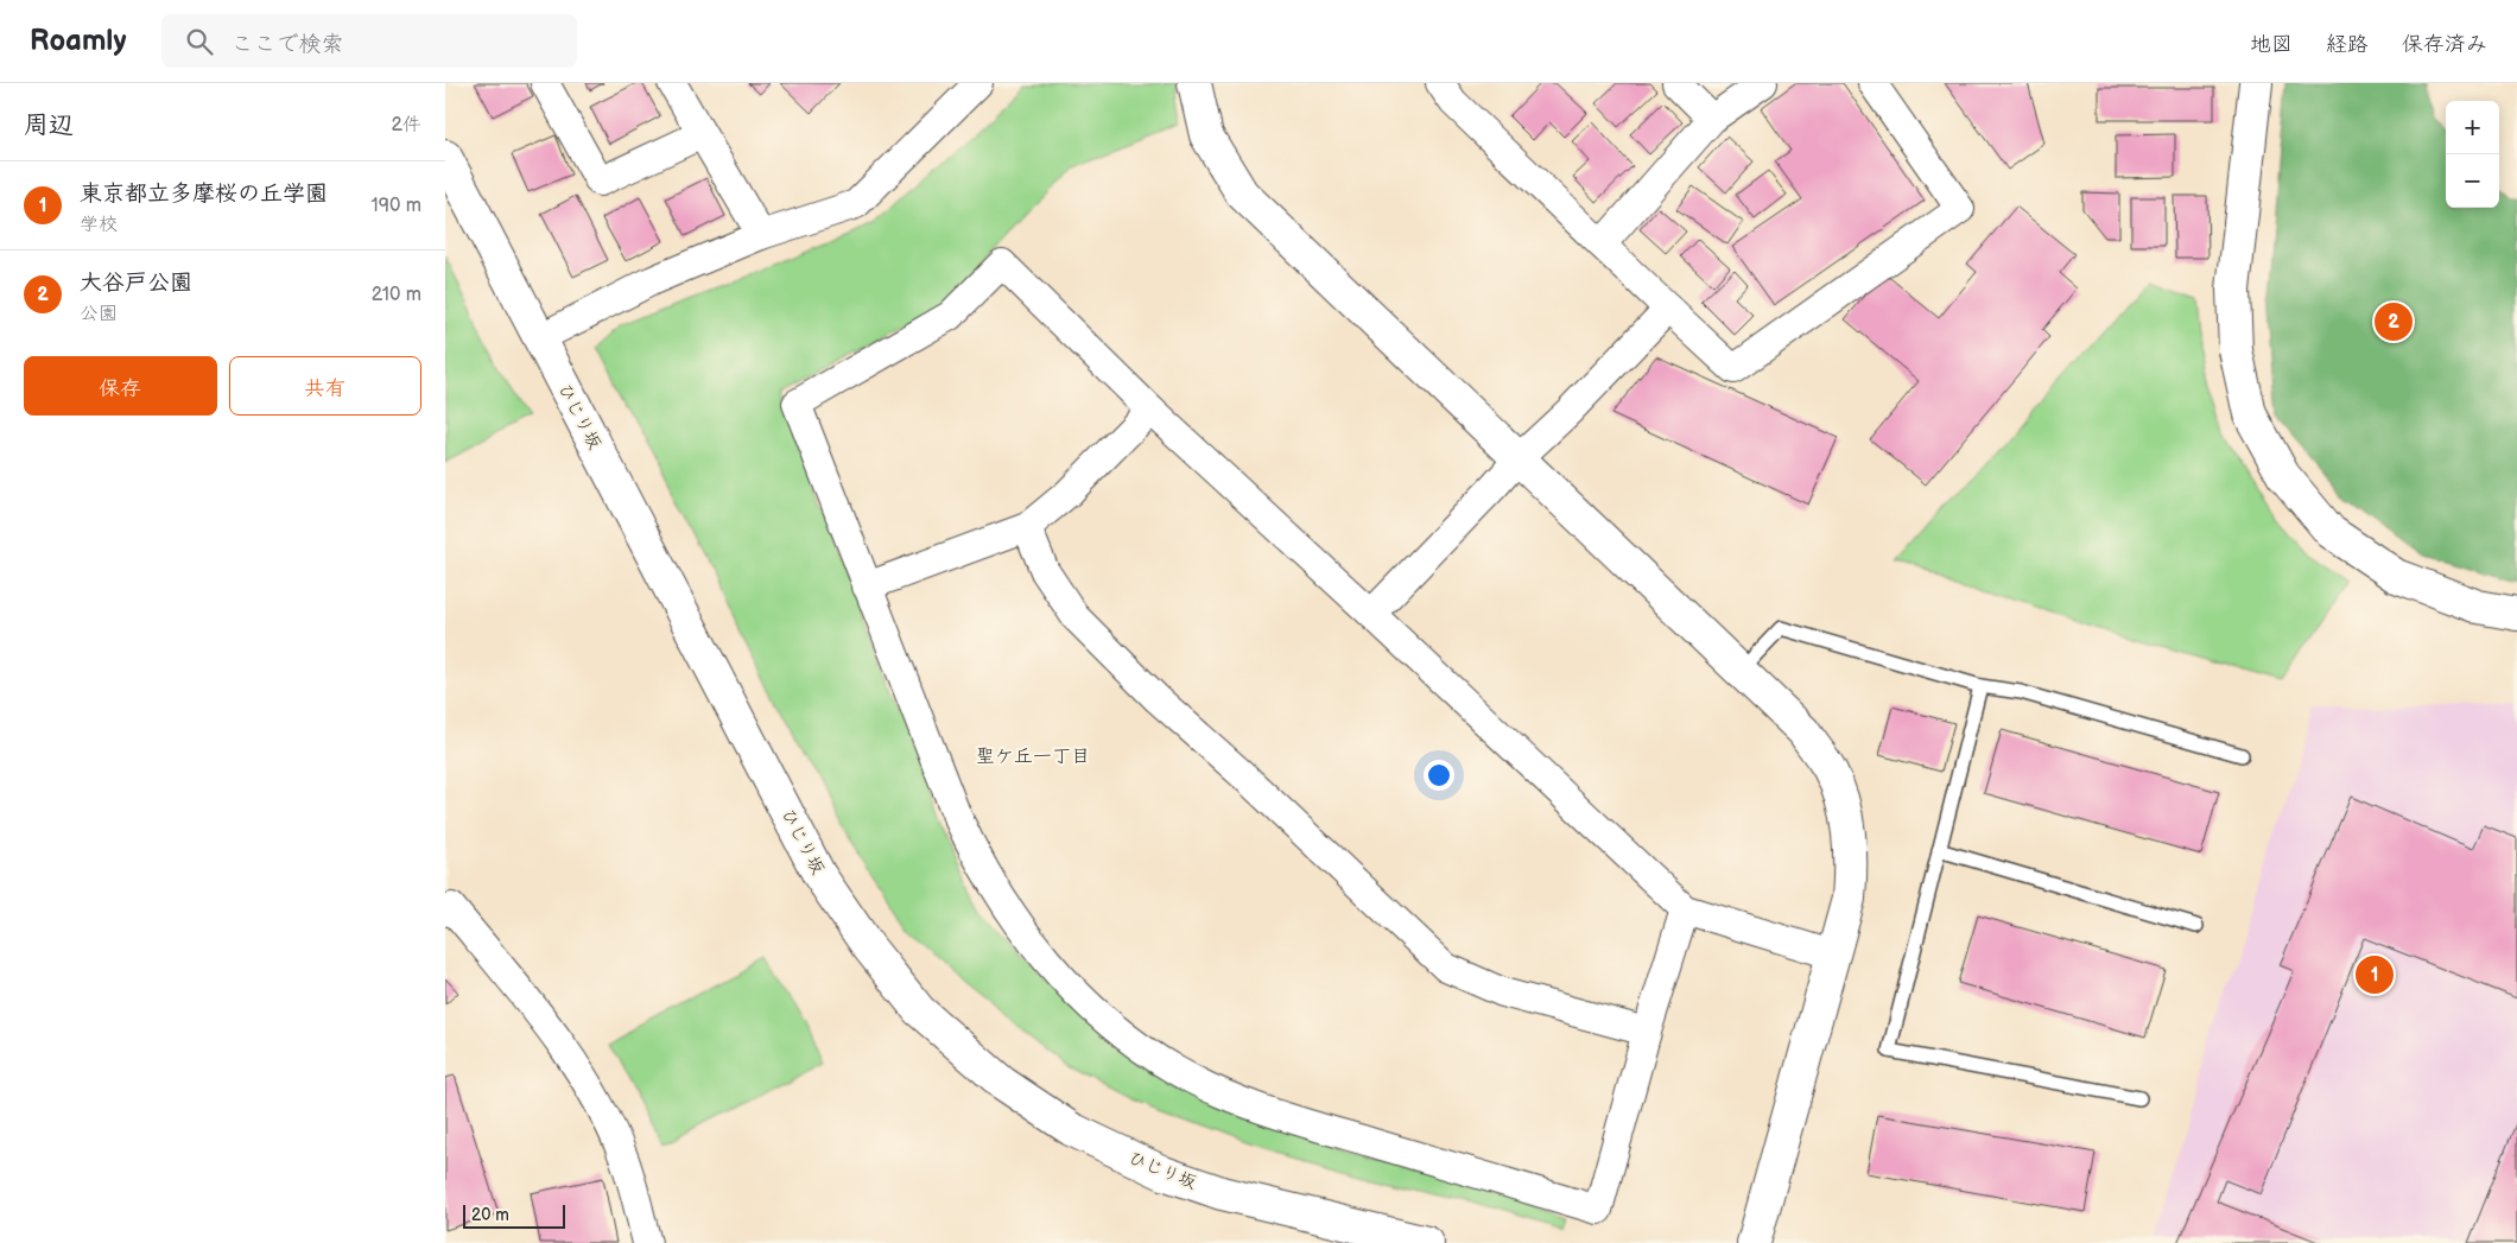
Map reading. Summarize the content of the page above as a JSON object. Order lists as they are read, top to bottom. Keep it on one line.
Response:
{"streets":{"street":["ひじり坂"]},"districts":["聖ケ丘一丁目"],"scale_bar":"20 m","page":{"header":"Roamly","search":"ここで検索","nav":["地図","経路","保存済み"],"heading":["周辺","2件"],"map_buttons":["+","−"],"list":[{"mark":"1","name":"東京都立多摩桜の丘学園","note":"学校","value":"190 m"},{"mark":"2","name":"大谷戸公園","note":"公園","value":"210 m"}],"pins":["2","1"],"buttons":["保存","共有"],"scale":"20 m"}}
